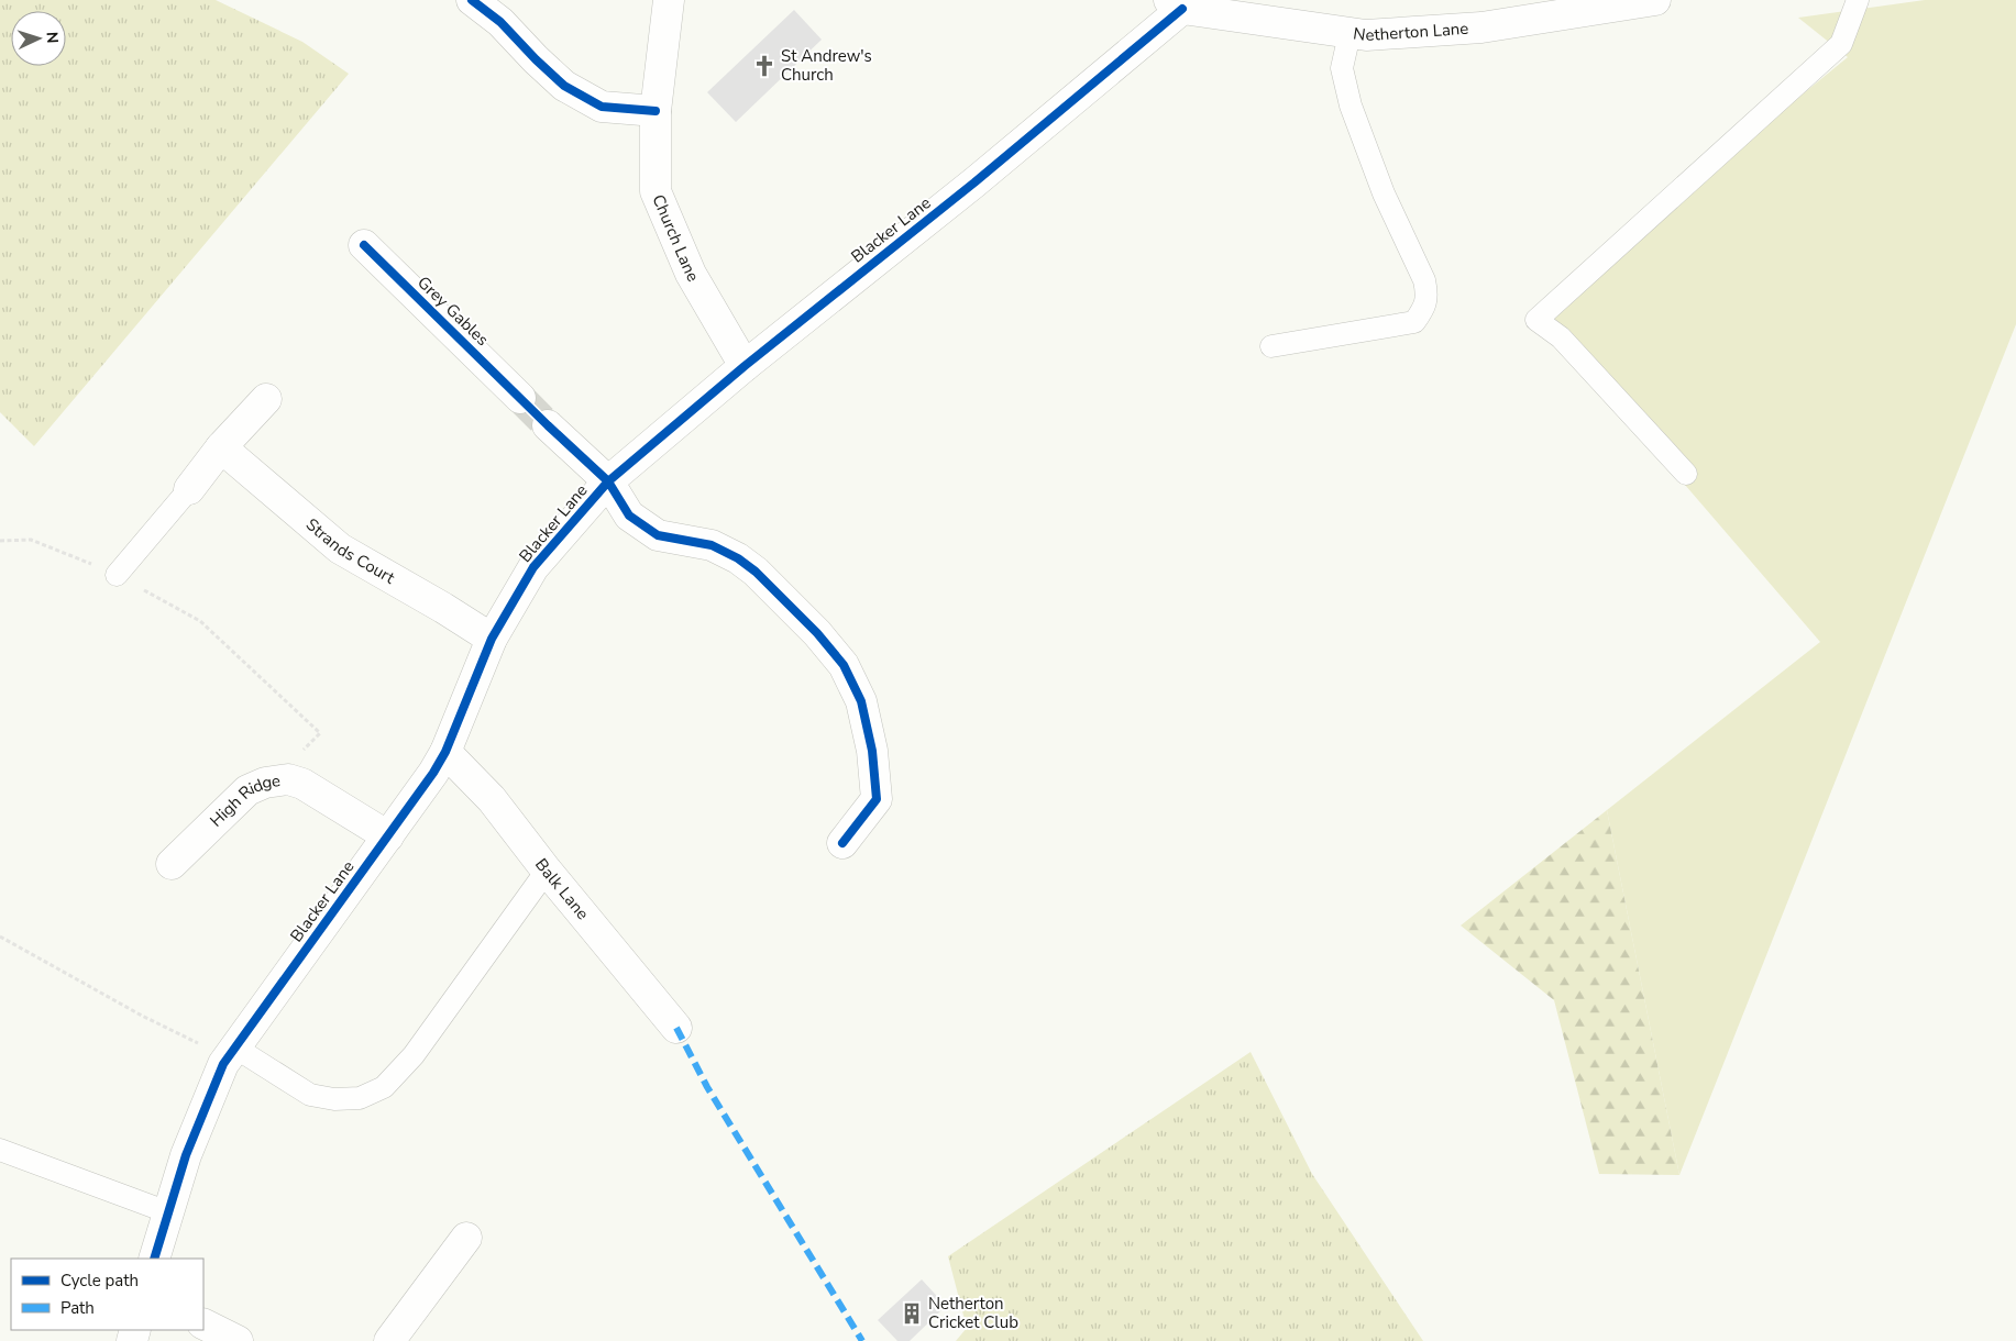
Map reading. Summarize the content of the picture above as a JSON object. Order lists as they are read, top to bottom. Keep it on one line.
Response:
{"streets":{"street":["Netherton Lane","Blacker Lane","Church Lane","Grey Gables","Strands Court","High Ridge","Balk Lane"]},"crossings":[["Netherton Lane","Blacker Lane"],["Blacker Lane","Church Lane"],["Blacker Lane","Strands Court"],["Blacker Lane","High Ridge"],["Blacker Lane","Balk Lane"]],"places":{"church":["St Andrew's Church"],"building":["Netherton Cricket Club"]},"legend":["Cycle path","Path"],"north":"right"}
